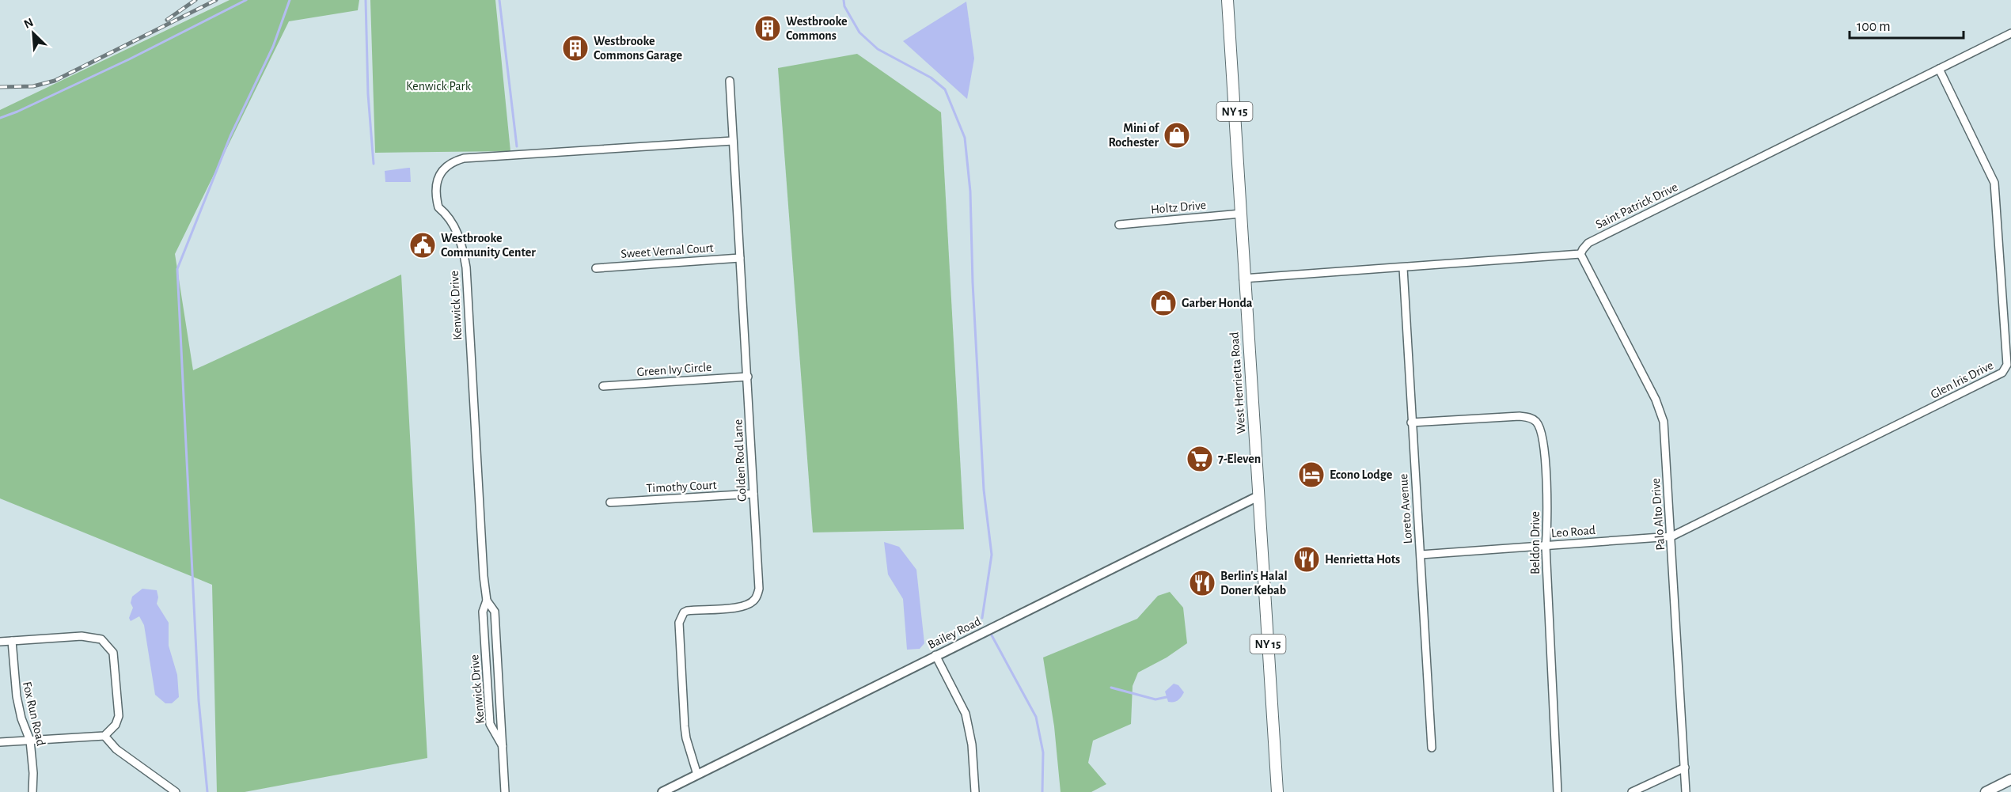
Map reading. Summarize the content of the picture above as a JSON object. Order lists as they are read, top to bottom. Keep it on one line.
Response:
{"streets":{"main road":["NY 15","West Henrietta Road"],"street":["Saint Patrick Drive","Holtz Drive","Sweet Vernal Court","Kenwick Drive","Green Ivy Circle","Glen Iris Drive","Golden Rod Lane","Timothy Court","Loreto Avenue","Palo Alto Drive","Leo Road","Beldon Drive","Bailey Road","Fox Run Road"]},"crossings":[["Saint Patrick Drive","Glen Iris Drive"],["Saint Patrick Drive","Palo Alto Drive"],["Holtz Drive","West Henrietta Road"],["Sweet Vernal Court","Golden Rod Lane"],["Kenwick Drive","Golden Rod Lane"],["Green Ivy Circle","Golden Rod Lane"],["Glen Iris Drive","Palo Alto Drive"],["Glen Iris Drive","Leo Road"],["West Henrietta Road","Bailey Road"],["Golden Rod Lane","Timothy Court"],["Golden Rod Lane","Bailey Road"],["Loreto Avenue","Leo Road"],["Loreto Avenue","Beldon Drive"],["Palo Alto Drive","Leo Road"],["Leo Road","Beldon Drive"]],"parks":["Kenwick Park"],"places":{"building":["Westbrooke Commons","Westbrooke Commons Garage"],"shop":["Mini of Rochester","Garber Honda"],"public building":["Westbrooke Community Center"],"supermarket":["7-Eleven"],"hotel":["Econo Lodge"],"restaurant":["Henrietta Hots","Berlin's Halal Doner Kebab"]},"scale_bar":"100 m","north":"top left"}
